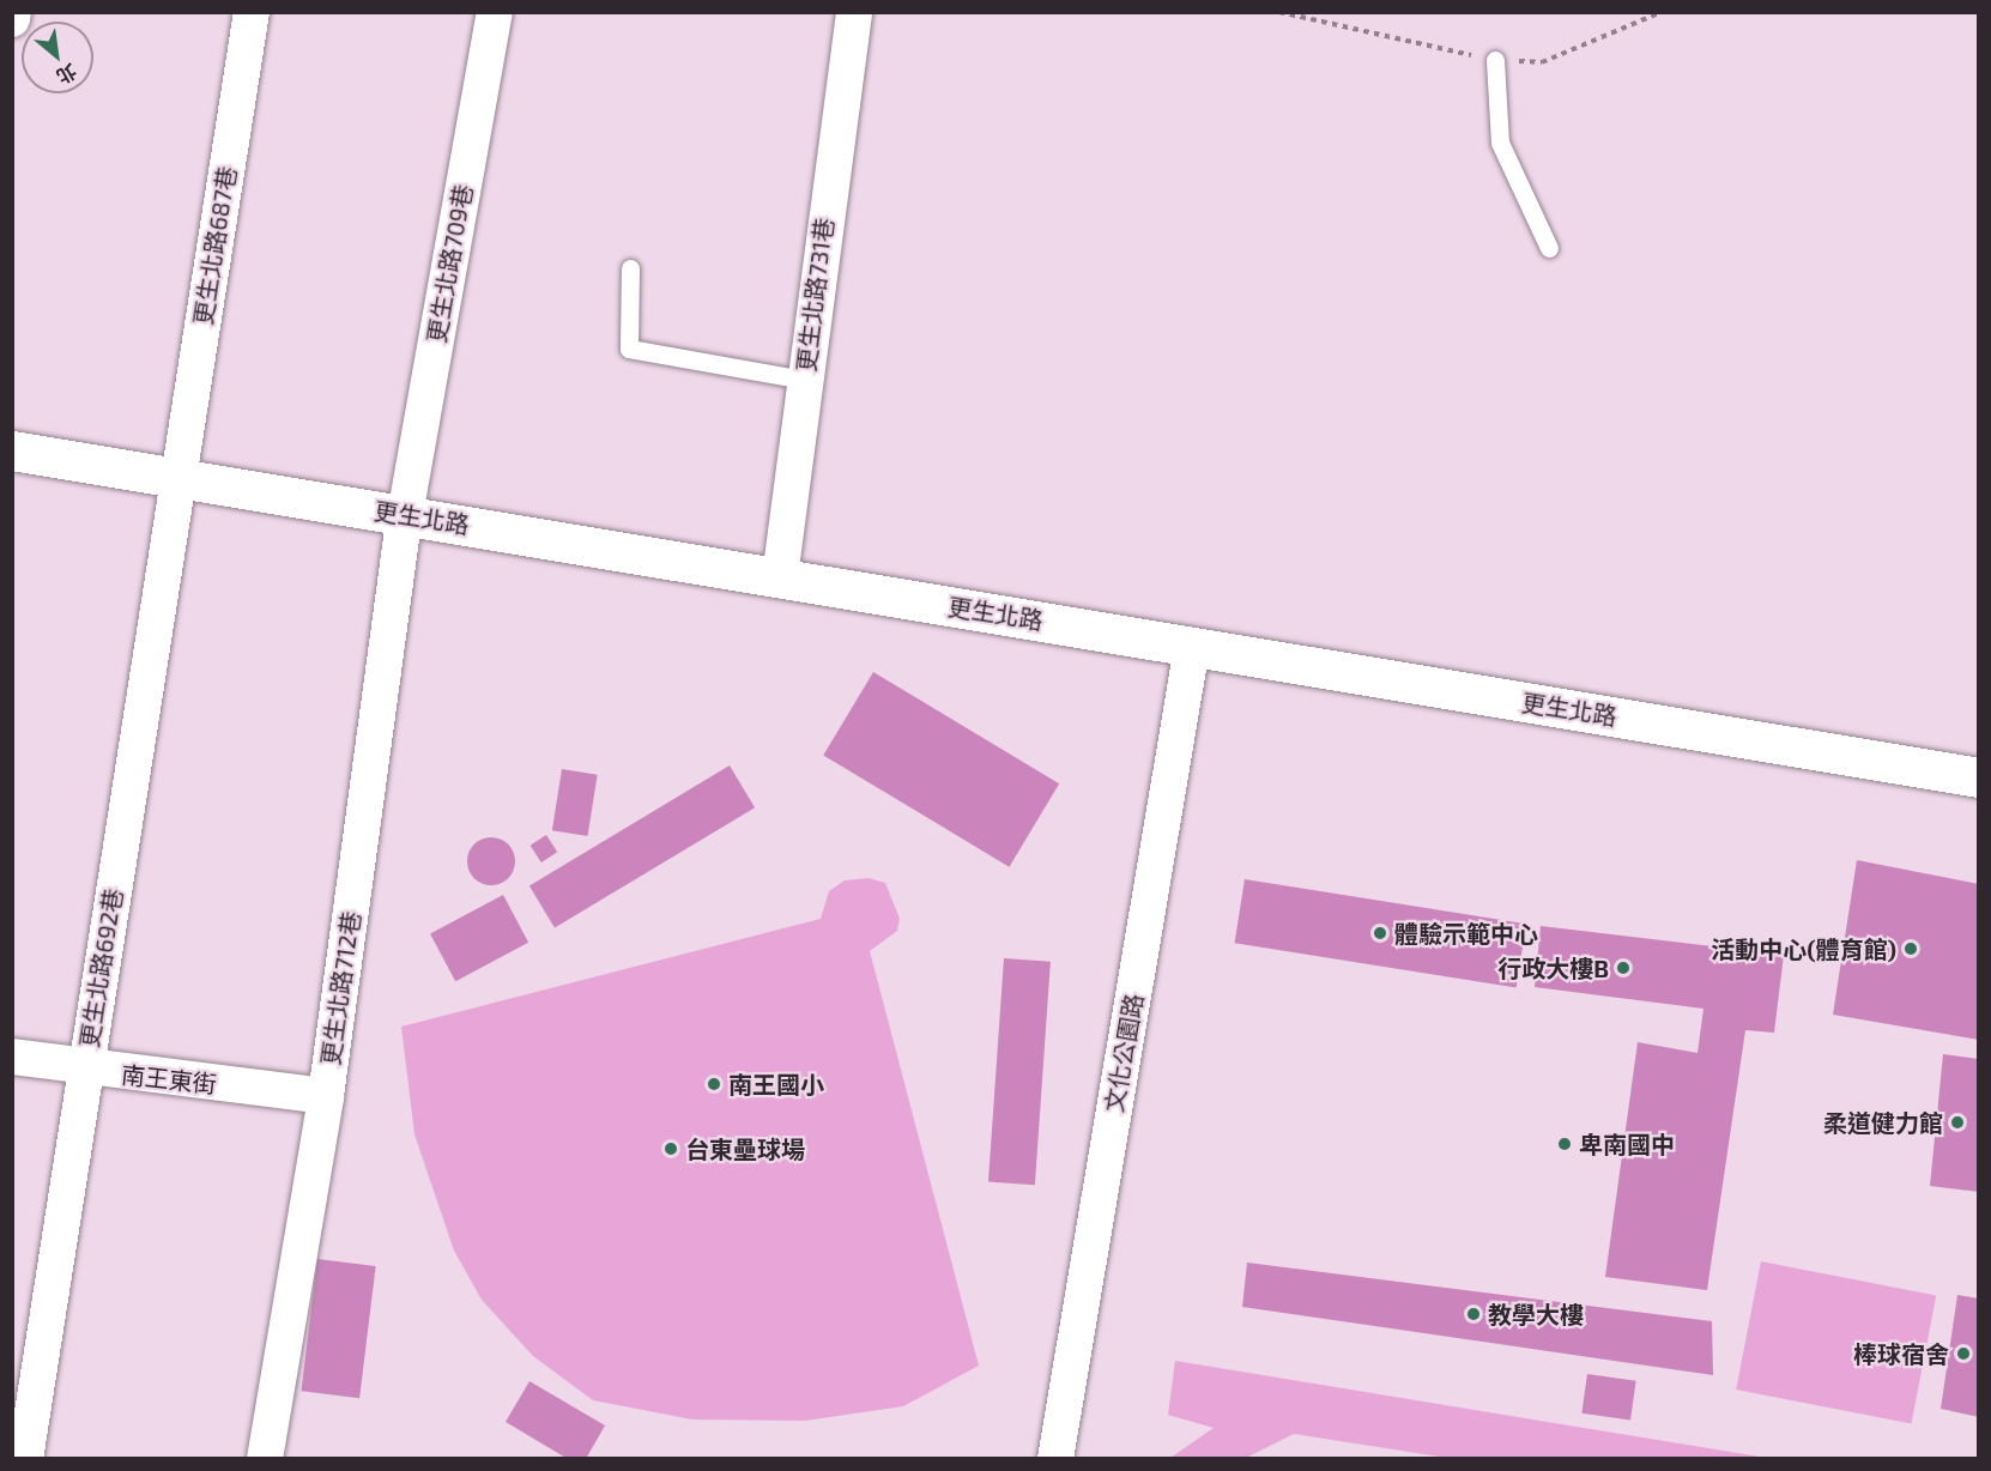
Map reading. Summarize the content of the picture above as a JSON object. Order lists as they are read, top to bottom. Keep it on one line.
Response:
{"streets":{"main road":["更生北路"],"street":["更生北路687巷","更生北路709巷","更生北路731巷","更生北路692巷","更生北路712巷","文化公園路","南王東街"]},"crossings":[["更生北路687巷","更生北路"],["更生北路687巷","更生北路692巷"],["更生北路709巷","更生北路"],["更生北路709巷","更生北路712巷"],["更生北路731巷","更生北路"],["更生北路","更生北路692巷"],["更生北路","更生北路712巷"],["更生北路","文化公園路"],["更生北路692巷","南王東街"],["更生北路712巷","南王東街"]],"places":["體驗示範中心","活動中心(體育館)","行政大樓B","南王國小","柔道健力館","卑南國中","台東壘球場","教學大樓","棒球宿舍"],"north":"bottom right"}
